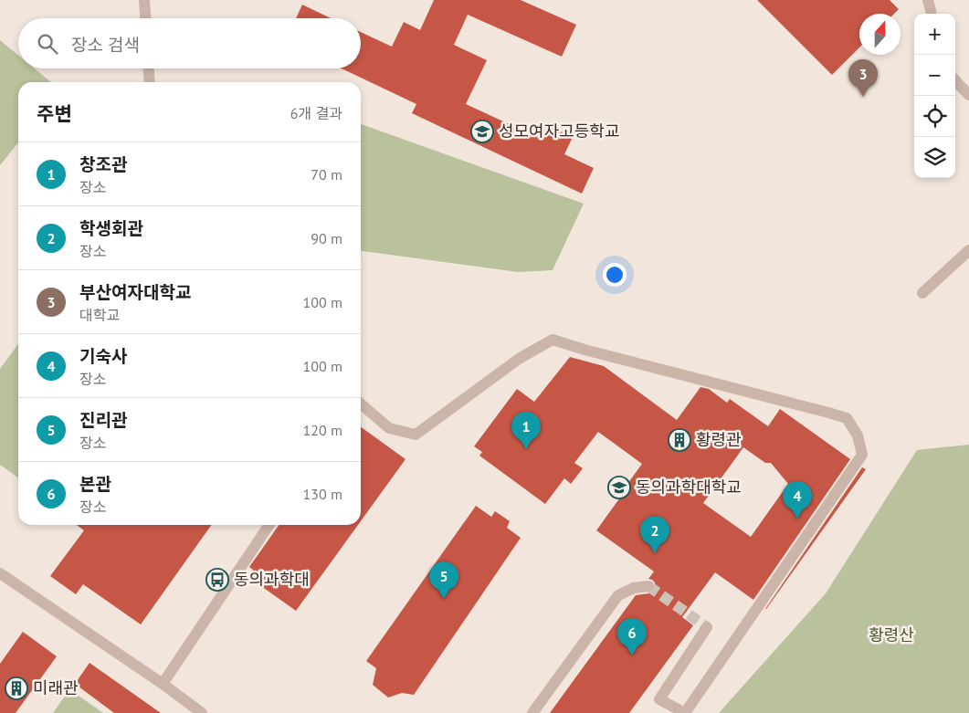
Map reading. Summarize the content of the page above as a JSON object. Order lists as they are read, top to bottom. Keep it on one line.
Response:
{"parks":["황령산"],"places":{"school or university":["성모여자고등학교","동의과학대학교"],"building":["황령관","미래관"],"bus stop":["동의과학대"]},"north":"top","page":{"map_buttons":["+","−"],"search":"장소 검색","pins":["3","1","4","2","5","6"],"heading":["주변","6개 결과"],"list":[{"mark":"1","name":"창조관","note":"장소","value":"70 m"},{"mark":"2","name":"학생회관","note":"장소","value":"90 m"},{"mark":"3","name":"부산여자대학교","note":"대학교","value":"100 m"},{"mark":"4","name":"기숙사","note":"장소","value":"100 m"},{"mark":"5","name":"진리관","note":"장소","value":"120 m"},{"mark":"6","name":"본관","note":"장소","value":"130 m"}]}}
